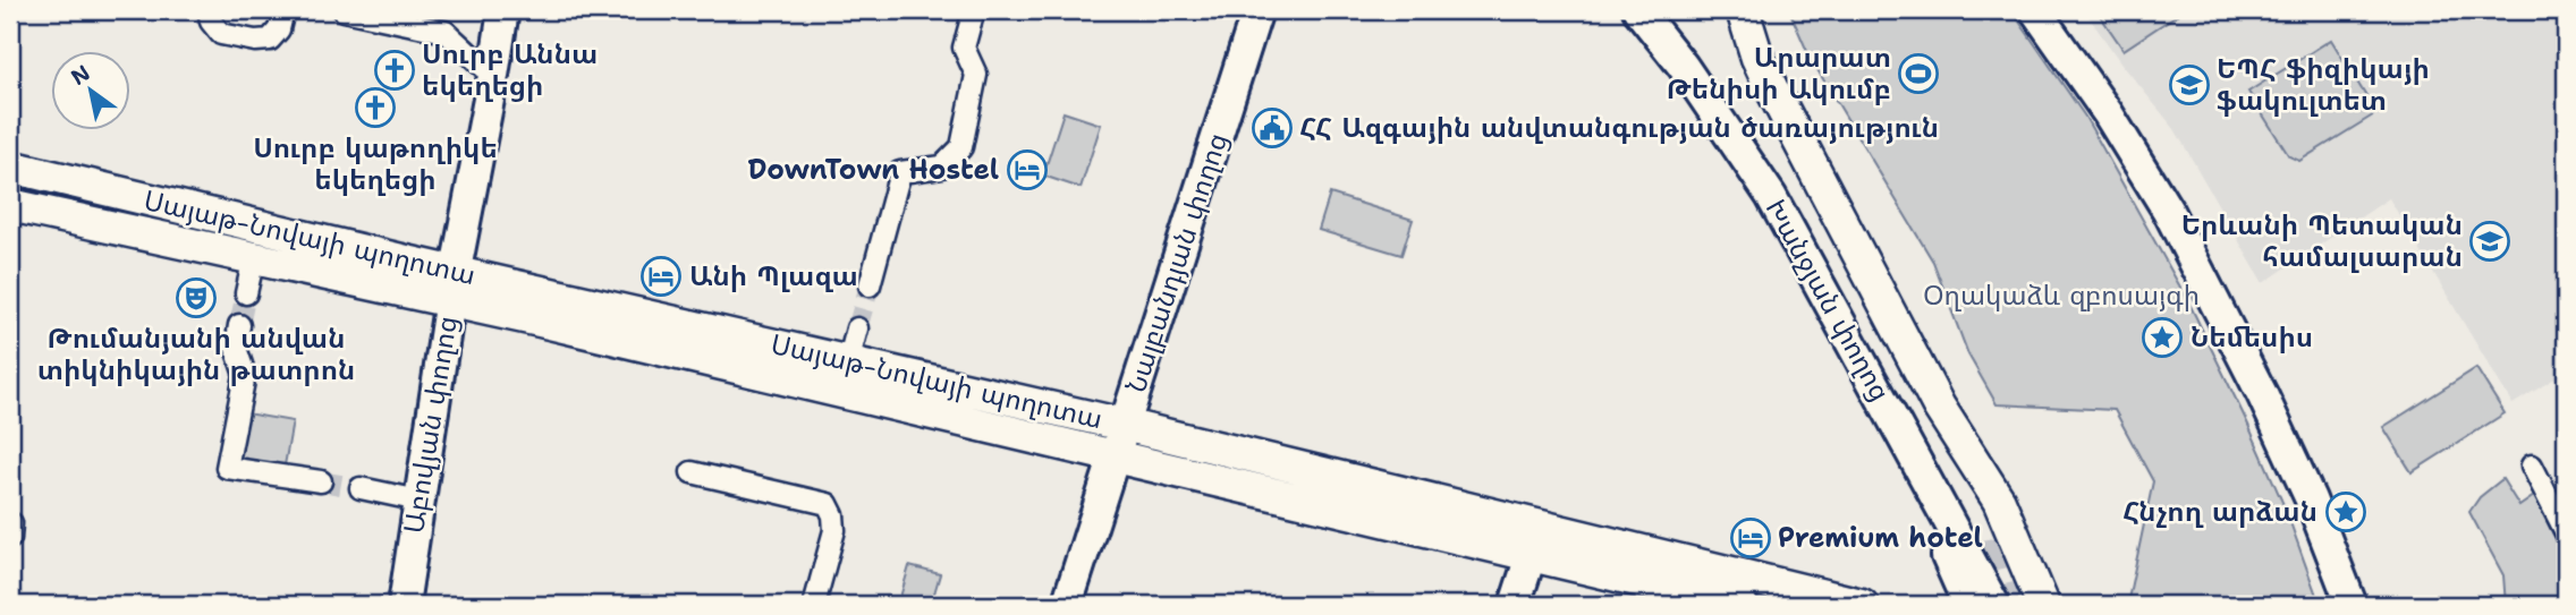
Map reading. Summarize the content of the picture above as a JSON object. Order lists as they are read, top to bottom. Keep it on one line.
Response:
{"streets":{"main road":["Սայաթ-Նովայի պողոտա","Նալբանդյան փողոց","Խանջյան փողոց","Աբովյան փողոց"]},"crossings":[["Սայաթ-Նովայի պողոտա","Նալբանդյան փողոց"],["Սայաթ-Նովայի պողոտա","Աբովյան փողոց"]],"parks":["Օղակաձև զբոսայգի"],"places":{"church":["Սուրբ Աննա եկեղեցի","Սուրբ կաթողիկե եկեղեցի"],"sports":["Արարատ Թենիսի Ակումբ"],"school or university":["ԵՊՀ ֆիզիկայի ֆակուլտետ","Երևանի Պետական համալսարան"],"public building":["ՀՀ Ազգային անվտանգության ծառայություն"],"hotel":["DownTown Hostel","Անի Պլազա","Premium hotel"],"theatre":["Թումանյանի անվան տիկնիկային թատրոն"],"place":["Նեմեսիս","Հնչող արձան"]},"north":"top left"}
